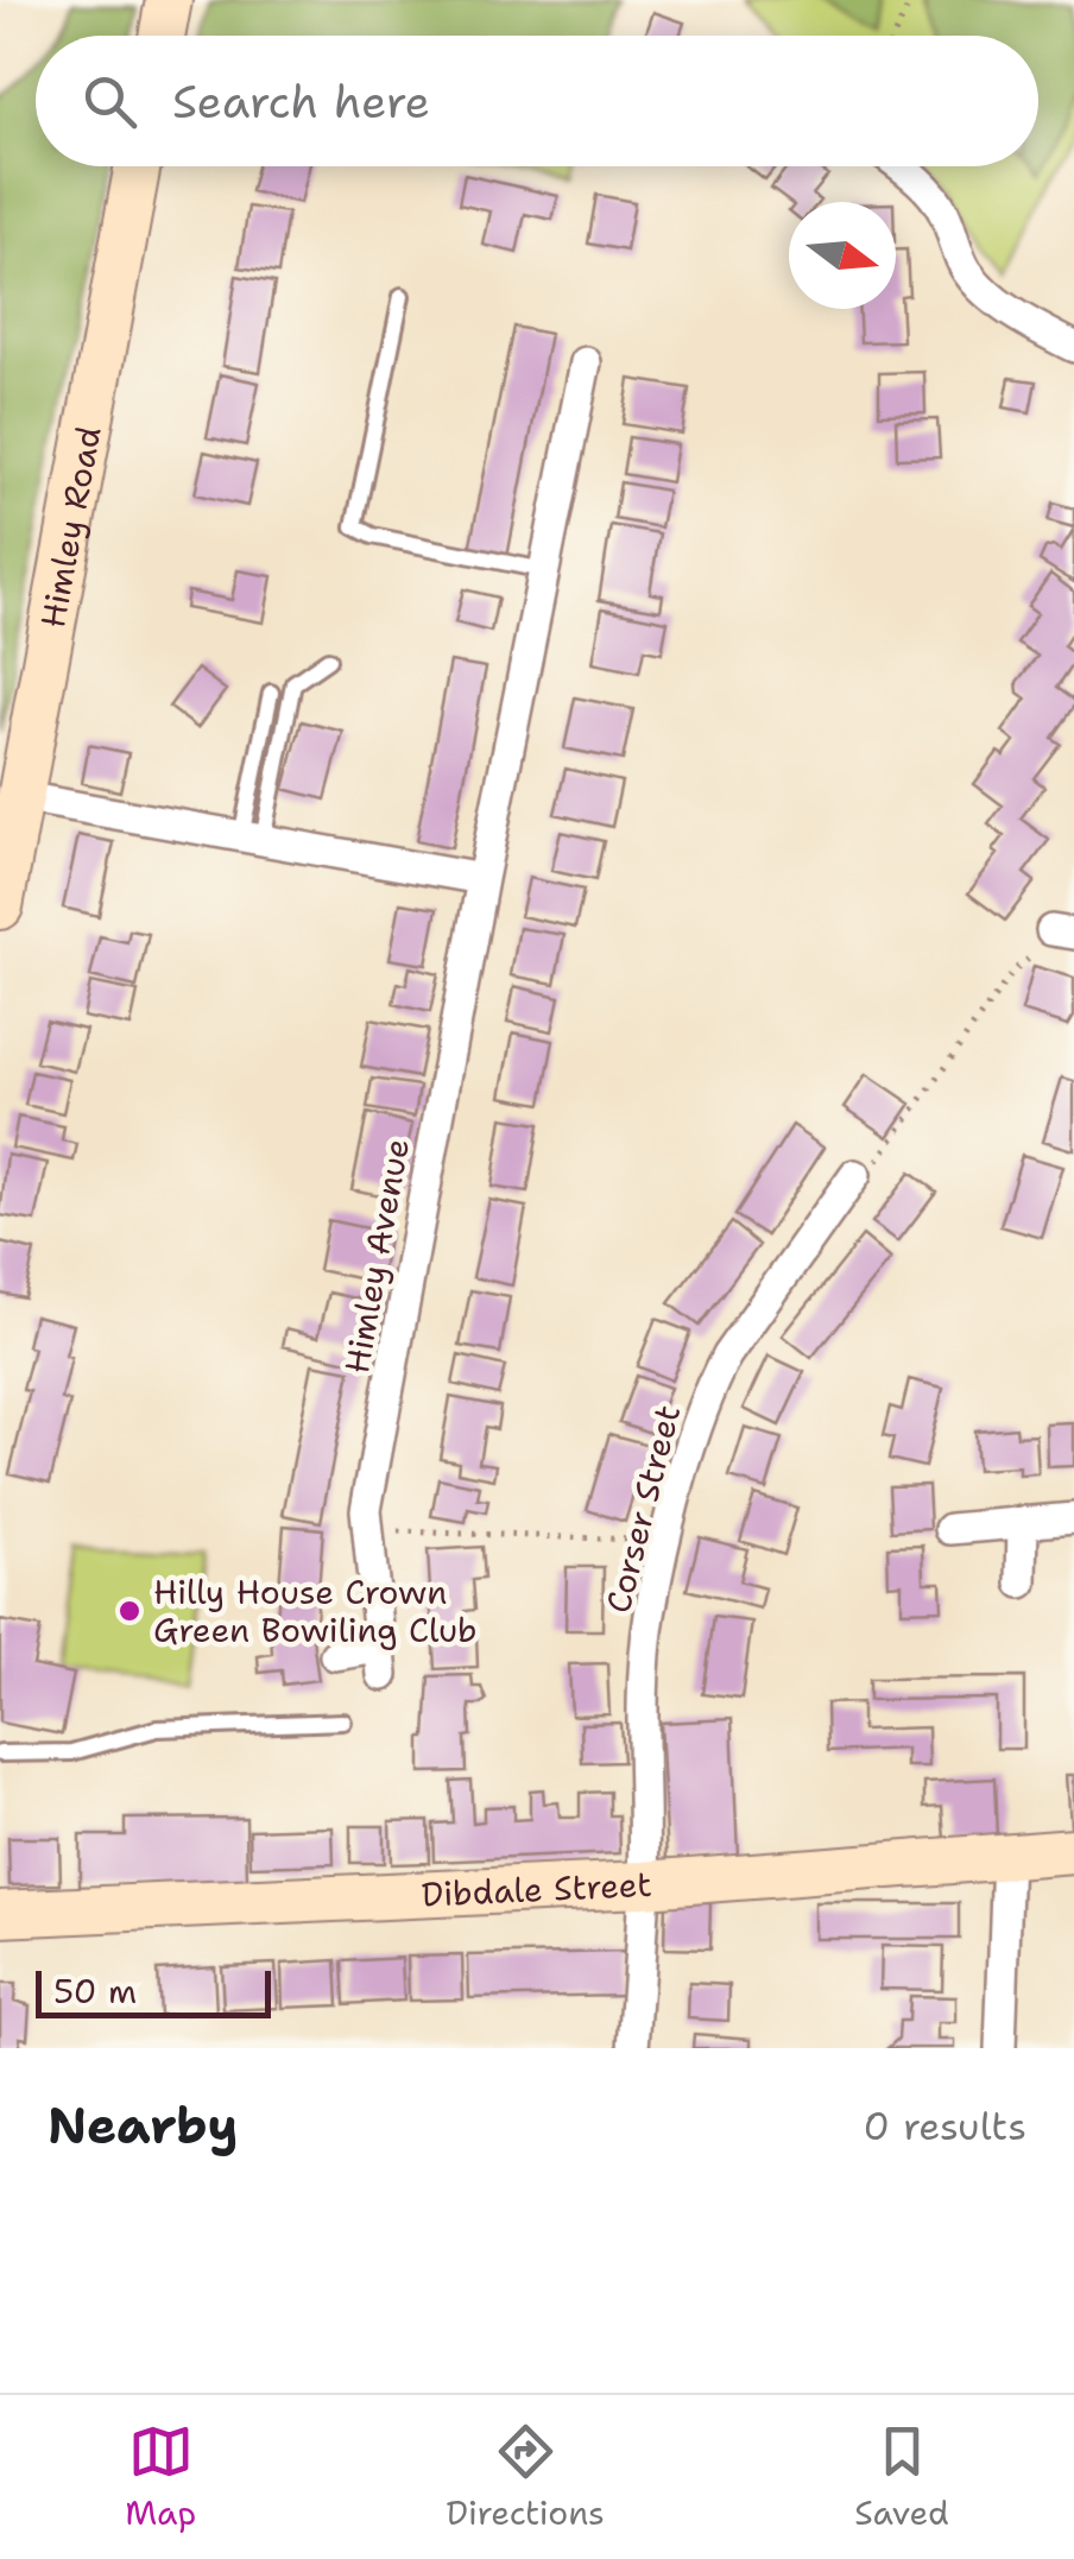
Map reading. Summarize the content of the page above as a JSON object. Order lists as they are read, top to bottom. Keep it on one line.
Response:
{"streets":{"street":["Himley Road","Himley Avenue","Corser Street","Dibdale Street"]},"crossings":[["Corser Street","Dibdale Street"]],"places":["Hilly House Crown Green Bowiling Club"],"scale_bar":"50 m","north":"right","page":{"search":"Search here","scale":"50 m","heading":["Nearby","0 results"],"nav":["Map","Directions","Saved"]}}
